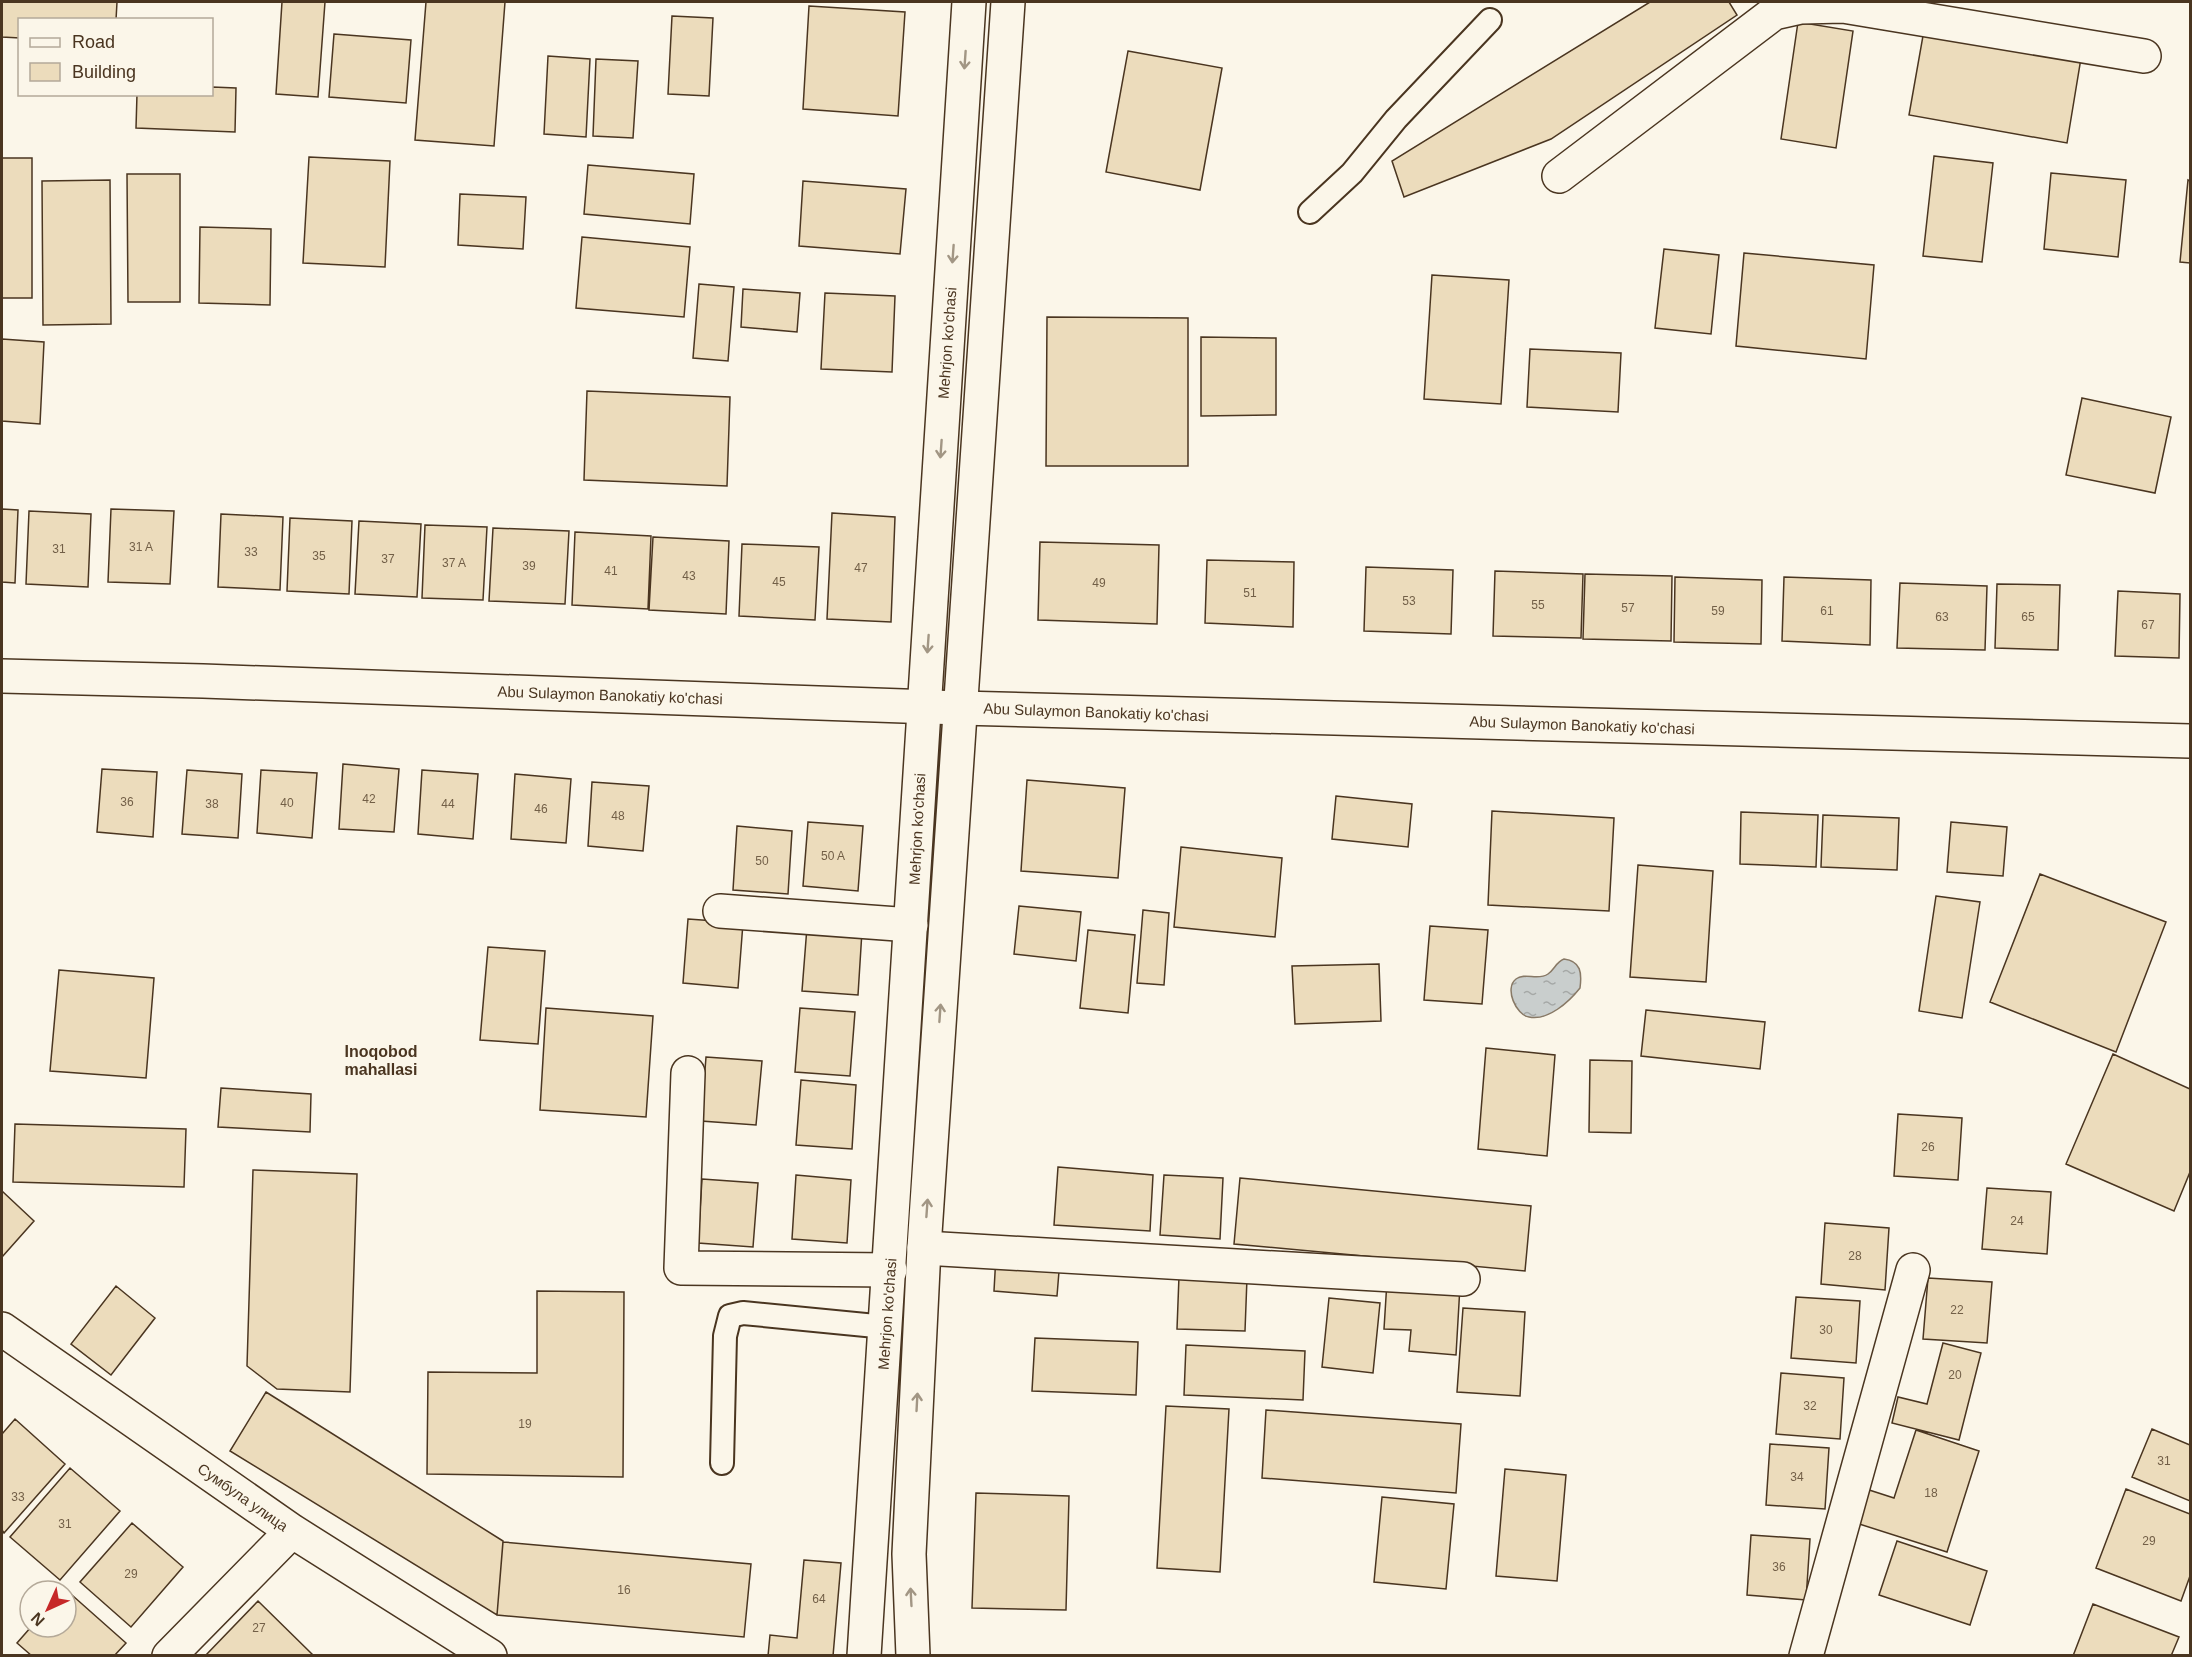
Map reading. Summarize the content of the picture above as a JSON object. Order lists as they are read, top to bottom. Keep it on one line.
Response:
{"streets":{"street":["Mehrjon ko'chasi","Abu Sulaymon Banokatiy ko'chasi","Сумбула улица"]},"crossings":[["Mehrjon ko'chasi","Abu Sulaymon Banokatiy ko'chasi"]],"districts":["Inoqobod mahallasi"],"house_numbers":["31 A","31","33","35","37","37 A","39","47","41","43","45","49","51","53","55","57","59","61","63","65","67","42","36","40","38","44","46","48","50 A","50","26","24","28","22","30","20","32","19","31","34","18","33","31","29","36","29","16","64","27"],"legend":["Road","Building"],"north":"bottom left"}
